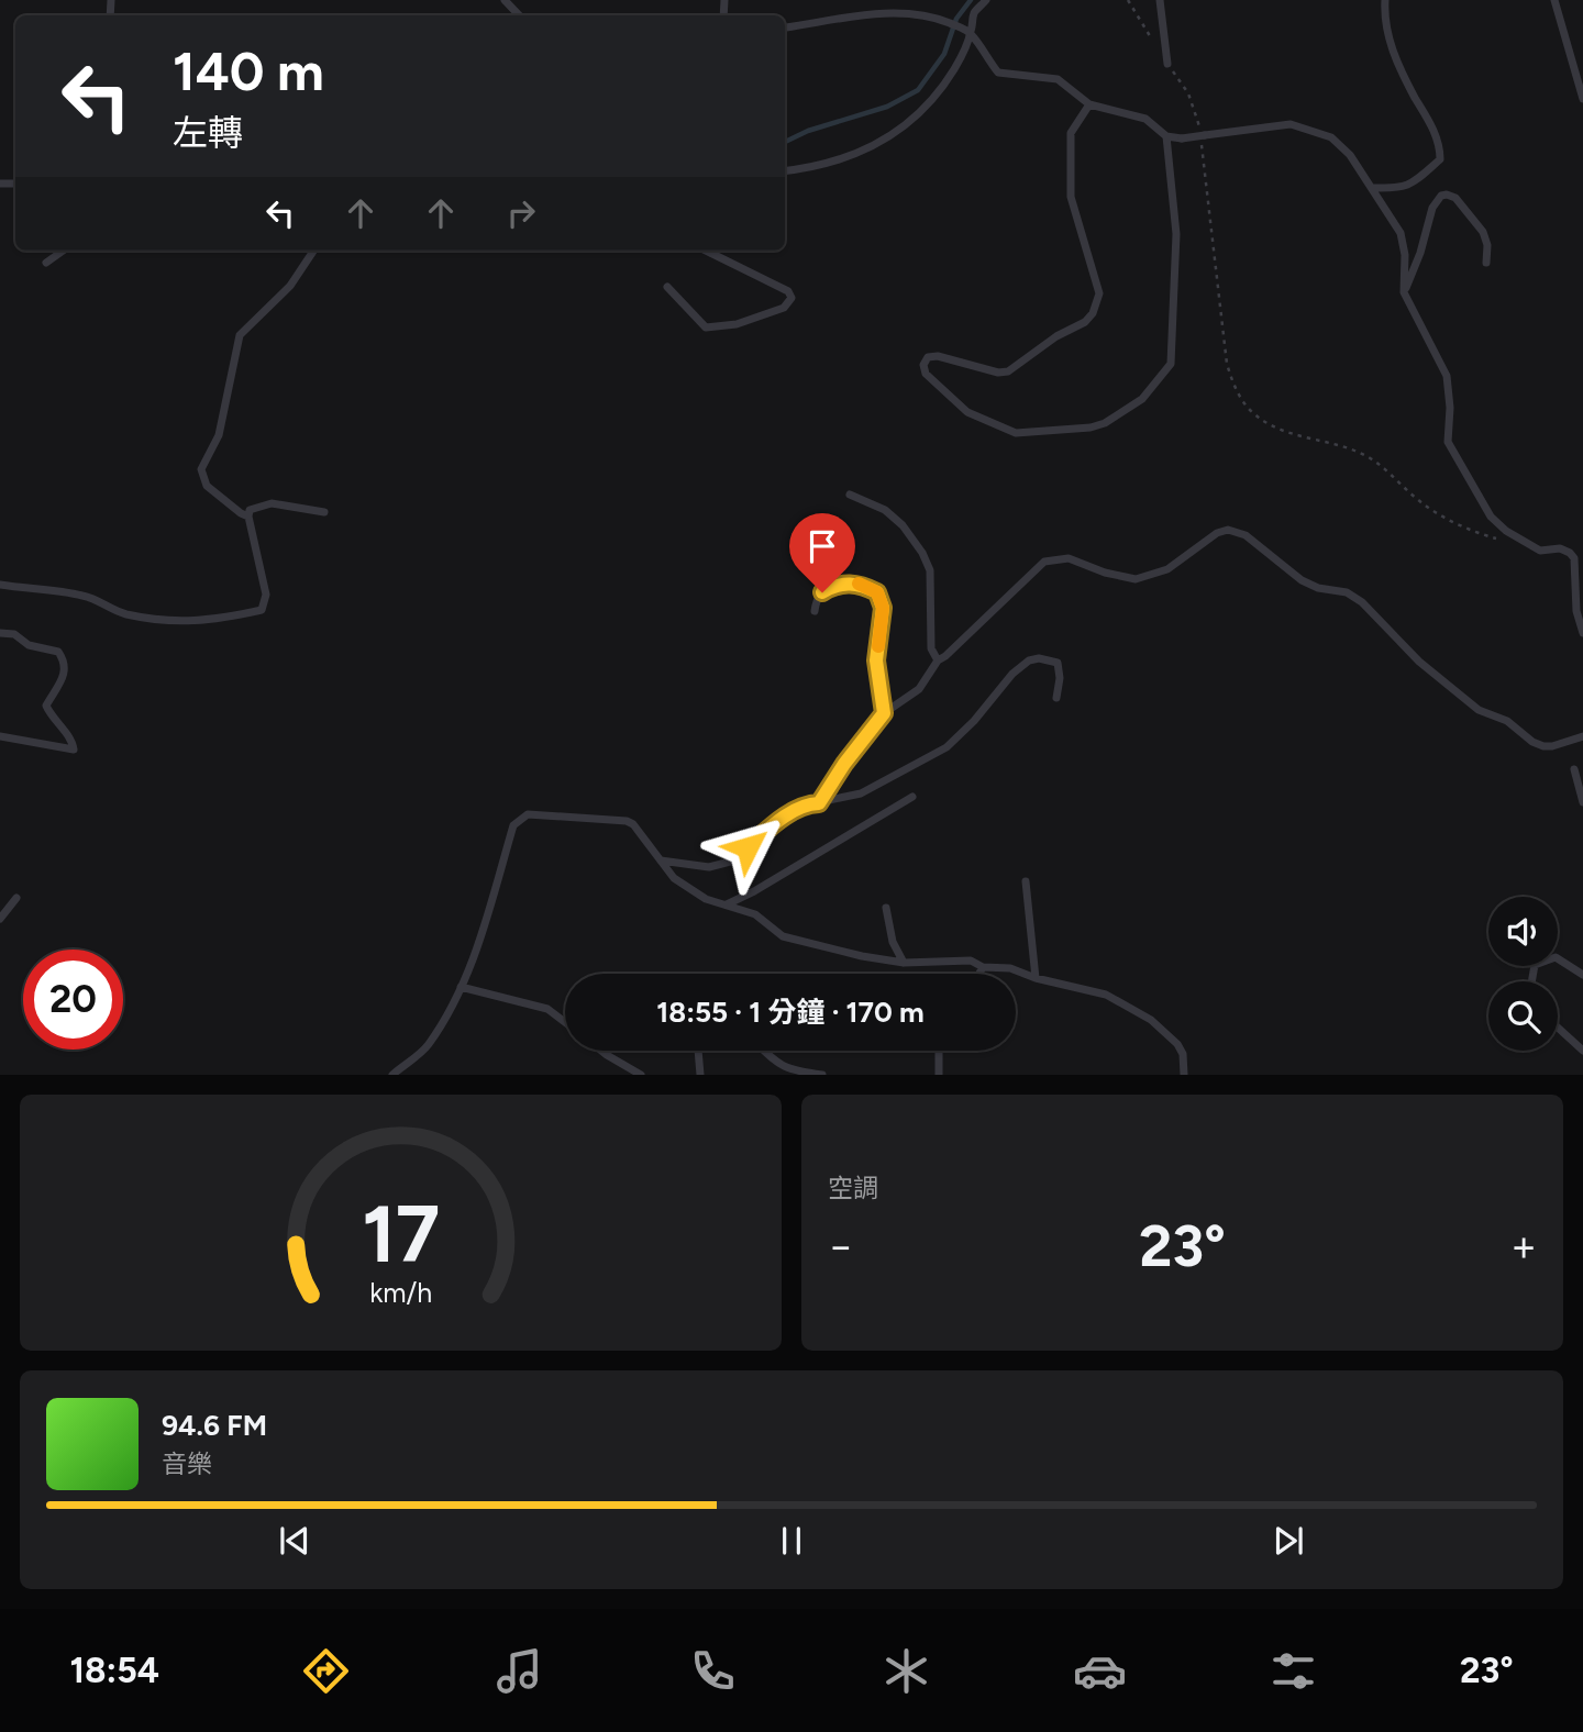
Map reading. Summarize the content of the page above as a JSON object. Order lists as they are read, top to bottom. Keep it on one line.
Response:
{"page":{"turn":["140 m","左轉"],"limit":"20","trip":"18:55 · 1 分鐘 · 170 m","tile":"空調","heat":["−","23°","+"],"song":["94.6 FM","音樂"],"tabs":["18:54","23°"],"gauge":["17","km/h"]}}
